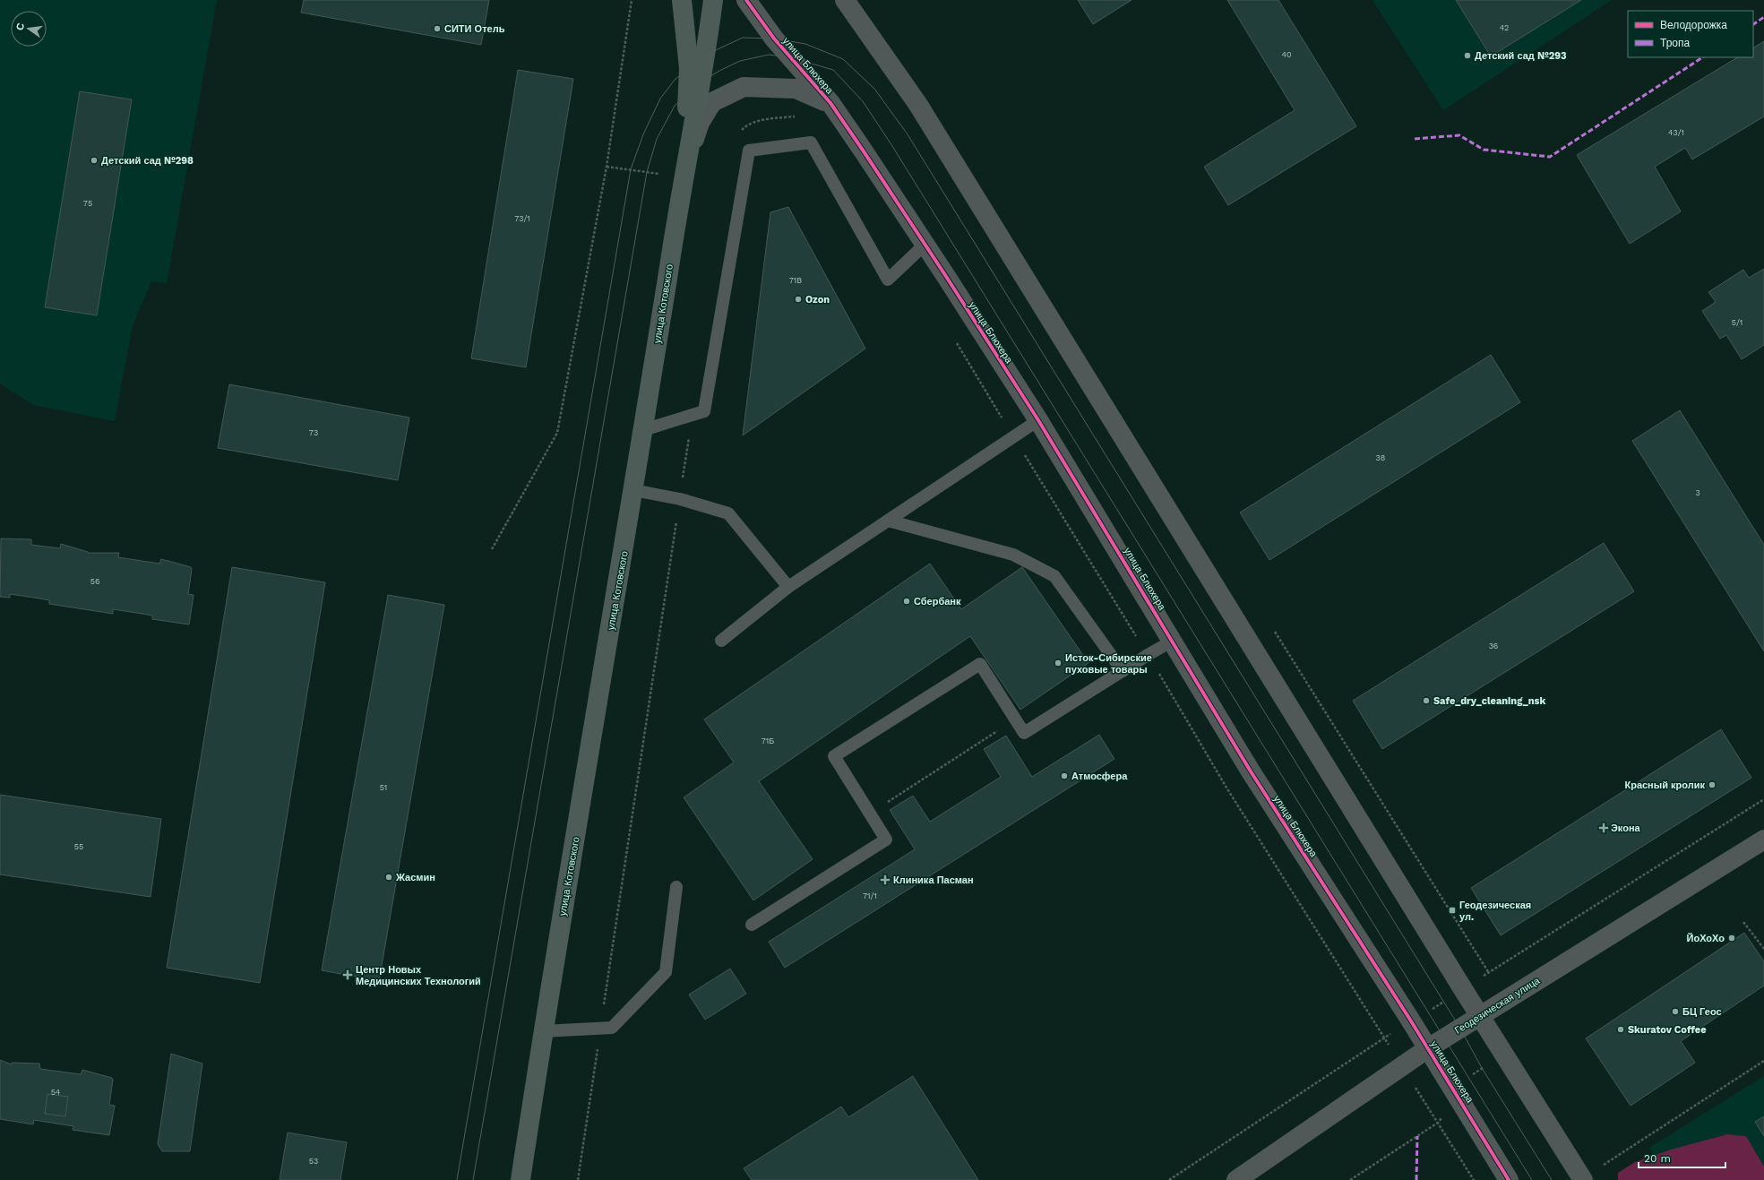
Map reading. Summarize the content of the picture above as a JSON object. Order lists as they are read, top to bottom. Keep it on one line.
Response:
{"streets":{"main road":["улица Котовского"],"street":["улица Блюхера","Геодезическая улица"]},"crossings":[["улица Блюхера","Геодезическая улица"]],"places":{"other":["СИТИ Отель","Детский сад №293","Детский сад №298","Ozon","Сбербанк","Исток-Сибирские пуховые товары","Safe_dry_cleaning_nsk","Атмосфера","Красный кролик","Жасмин","ЙоХоХо","БЦ Геос","Skuratov Coffee"],"health":["Экона","Клиника Пасман","Центр Новых Медицинских Технологий"],"transit":["Геодезическая ул."]},"house_numbers":["42","40","43/1","75","73/1","71B","5/1","73","38","3","56","36","71Б","51","55","71/1","54","53"],"legend":["Велодорожка","Тропа"],"scale_bar":"20 m","north":"left"}
